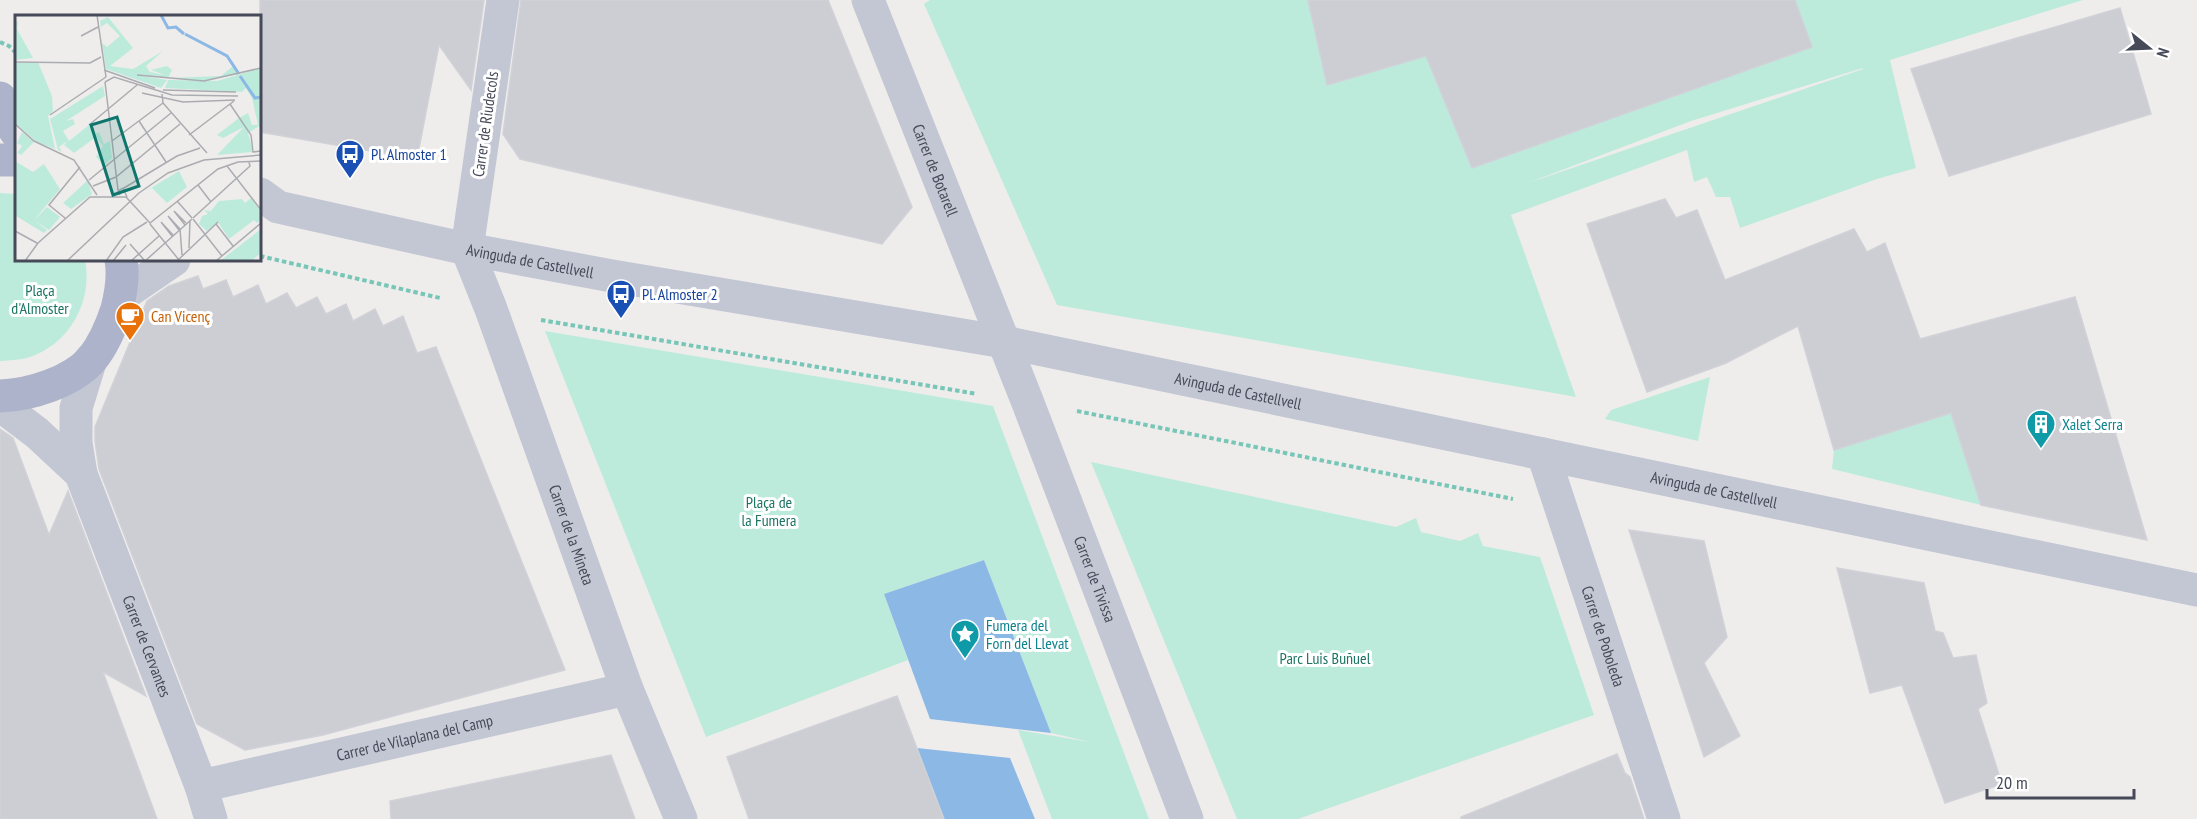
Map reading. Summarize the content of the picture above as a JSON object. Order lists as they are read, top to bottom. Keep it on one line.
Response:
{"streets":{"street":["Carrer de Riudecols","Carrer de Botarell","Avinguda de Castellvell","Carrer de la Mineta","Carrer de Tivissa","Carrer de Poboleda","Carrer de Cervantes","Carrer de Vilaplana del Camp"]},"crossings":[["Carrer de Riudecols","Avinguda de Castellvell"],["Carrer de Riudecols","Carrer de la Mineta"],["Carrer de Botarell","Avinguda de Castellvell"],["Carrer de Botarell","Carrer de Tivissa"],["Avinguda de Castellvell","Carrer de la Mineta"],["Avinguda de Castellvell","Carrer de Tivissa"],["Avinguda de Castellvell","Carrer de Poboleda"],["Carrer de la Mineta","Carrer de Vilaplana del Camp"],["Carrer de Cervantes","Carrer de Vilaplana del Camp"]],"parks":["Plaça d'Almoster","Plaça de la Fumera","Parc Luis Buñuel"],"places":{"bus stop":["Pl. Almoster 1","Pl. Almoster 2"],"cafe":["Can Vicenç"],"building":["Xalet Serra"],"place":["Fumera del Forn del Llevat"]},"scale_bar":"20 m","north":"right"}
